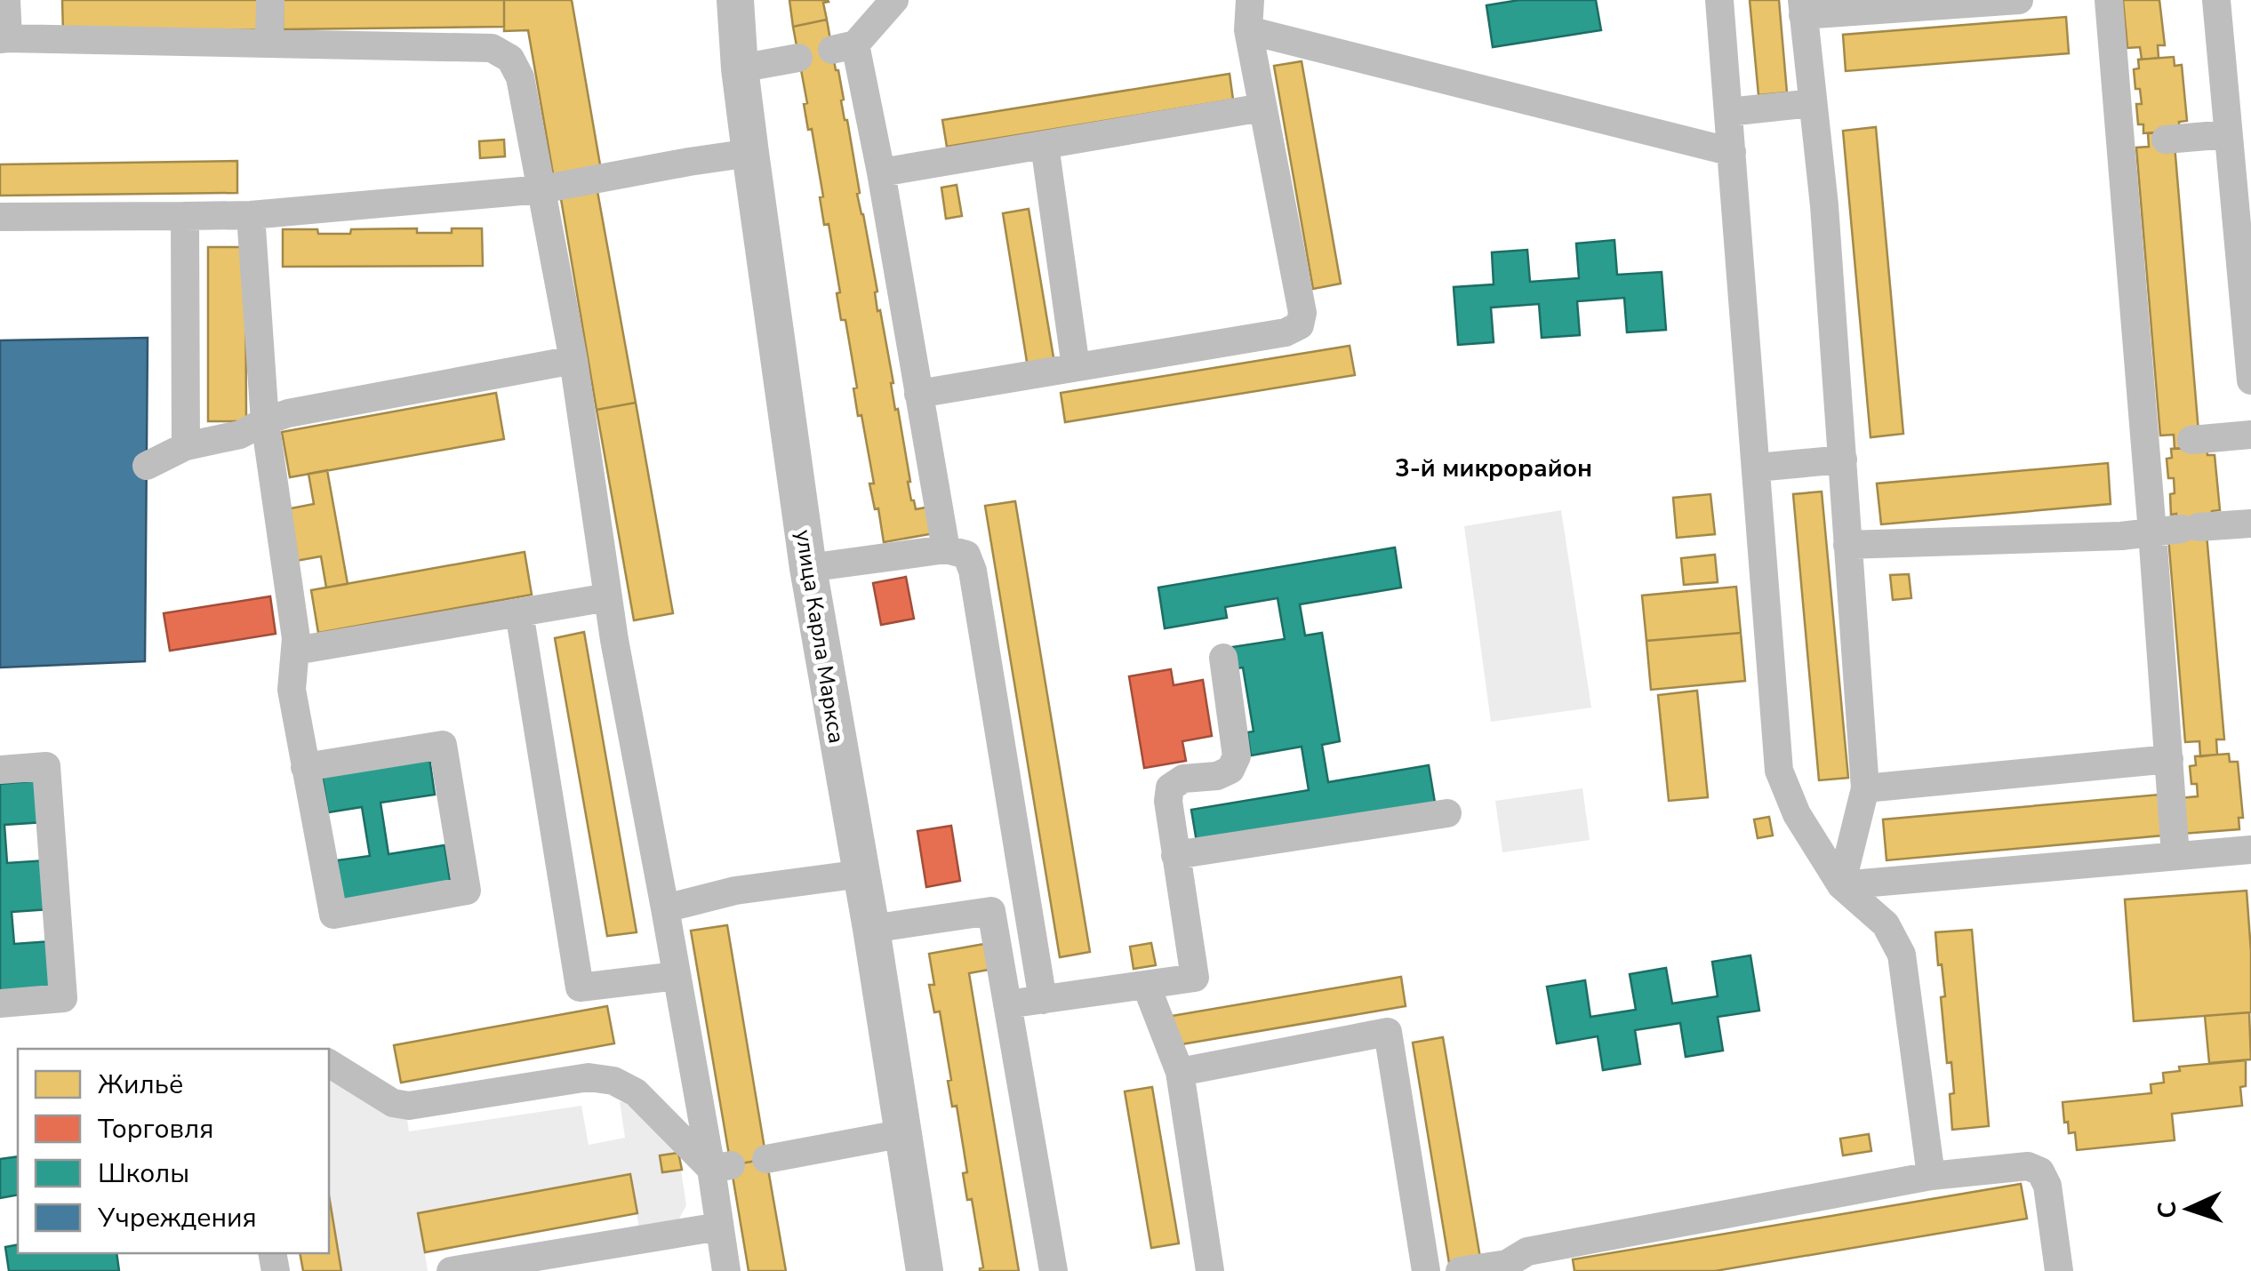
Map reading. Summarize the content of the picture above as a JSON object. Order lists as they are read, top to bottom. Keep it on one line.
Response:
{"streets":{"main road":["улица Карла Маркса"]},"districts":["3-й микрорайон"],"legend":["Жильё","Торговля","Школы","Учреждения"],"north":"left"}
